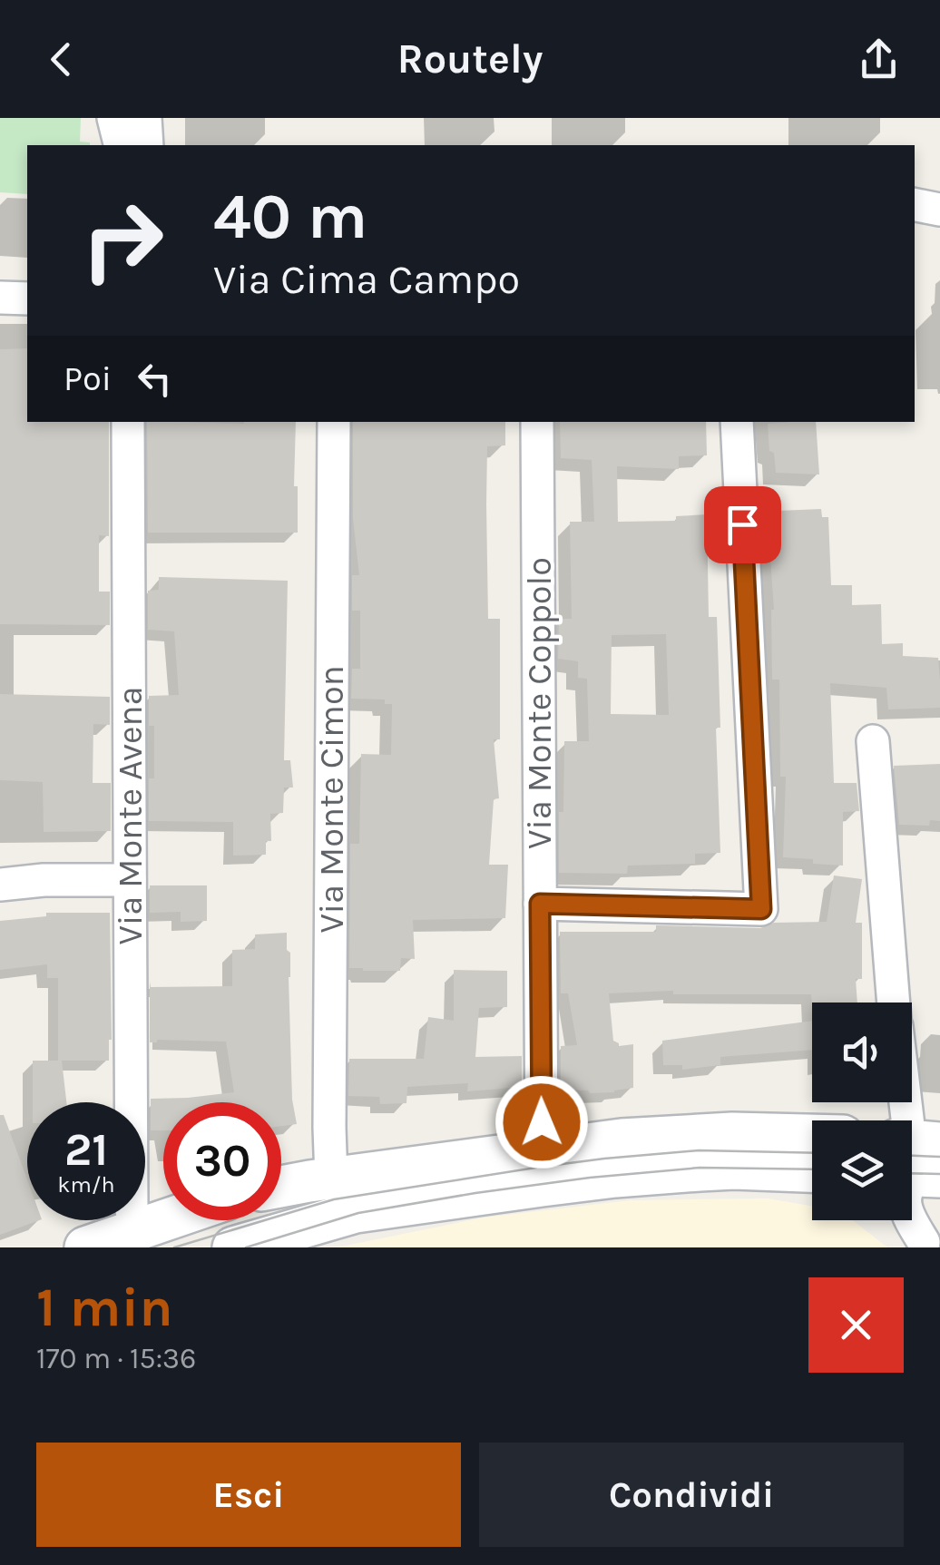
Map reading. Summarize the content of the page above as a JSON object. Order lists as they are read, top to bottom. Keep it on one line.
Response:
{"streets":{"street":["Via Monte Coppolo","Via Monte Cimon","Via Monte Avena"]},"page":{"header":"Routely","turn":["40 m","Via Cima Campo"],"then":"Poi","speed":"21 km/h","limit":"30","heading":["1 min","170 m · 15:36"],"buttons":["Esci","Condividi"]}}
